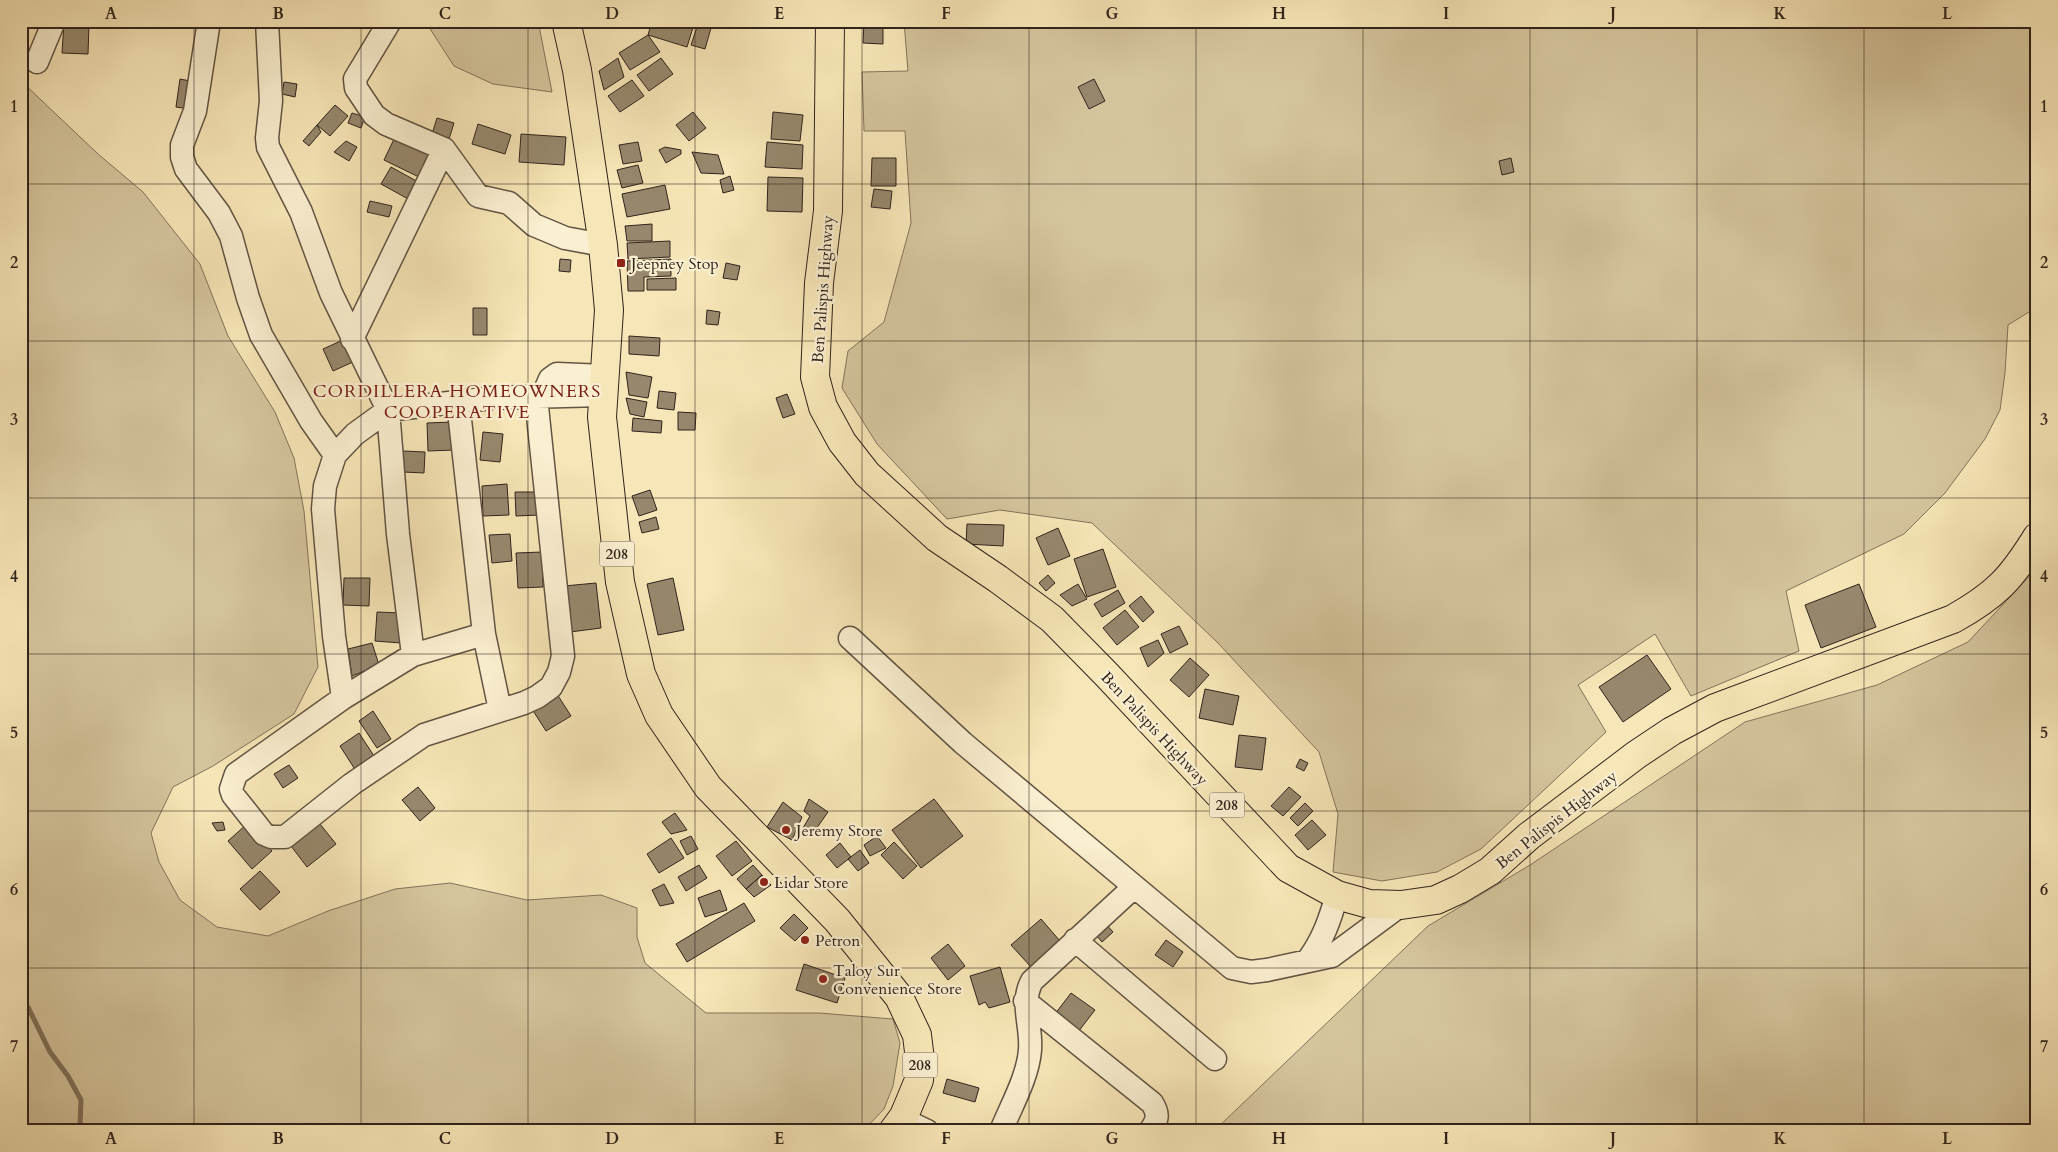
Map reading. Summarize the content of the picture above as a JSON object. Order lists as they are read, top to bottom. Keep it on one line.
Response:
{"streets":{"main road":["Ben Palispis Highway","208"]},"districts":["CORDILLERA HOMEOWNERS COOPERATIVE"],"places":{"transit":["Jeepney Stop"],"other":["Jeremy Store","Lidar Store","Petron","Taloy Sur Convenience Store"]},"grid":{"columns":["A","B","C","D","E","F","G","H","I","J","K","L"],"rows":["1","2","3","4","5","6","7"]}}
